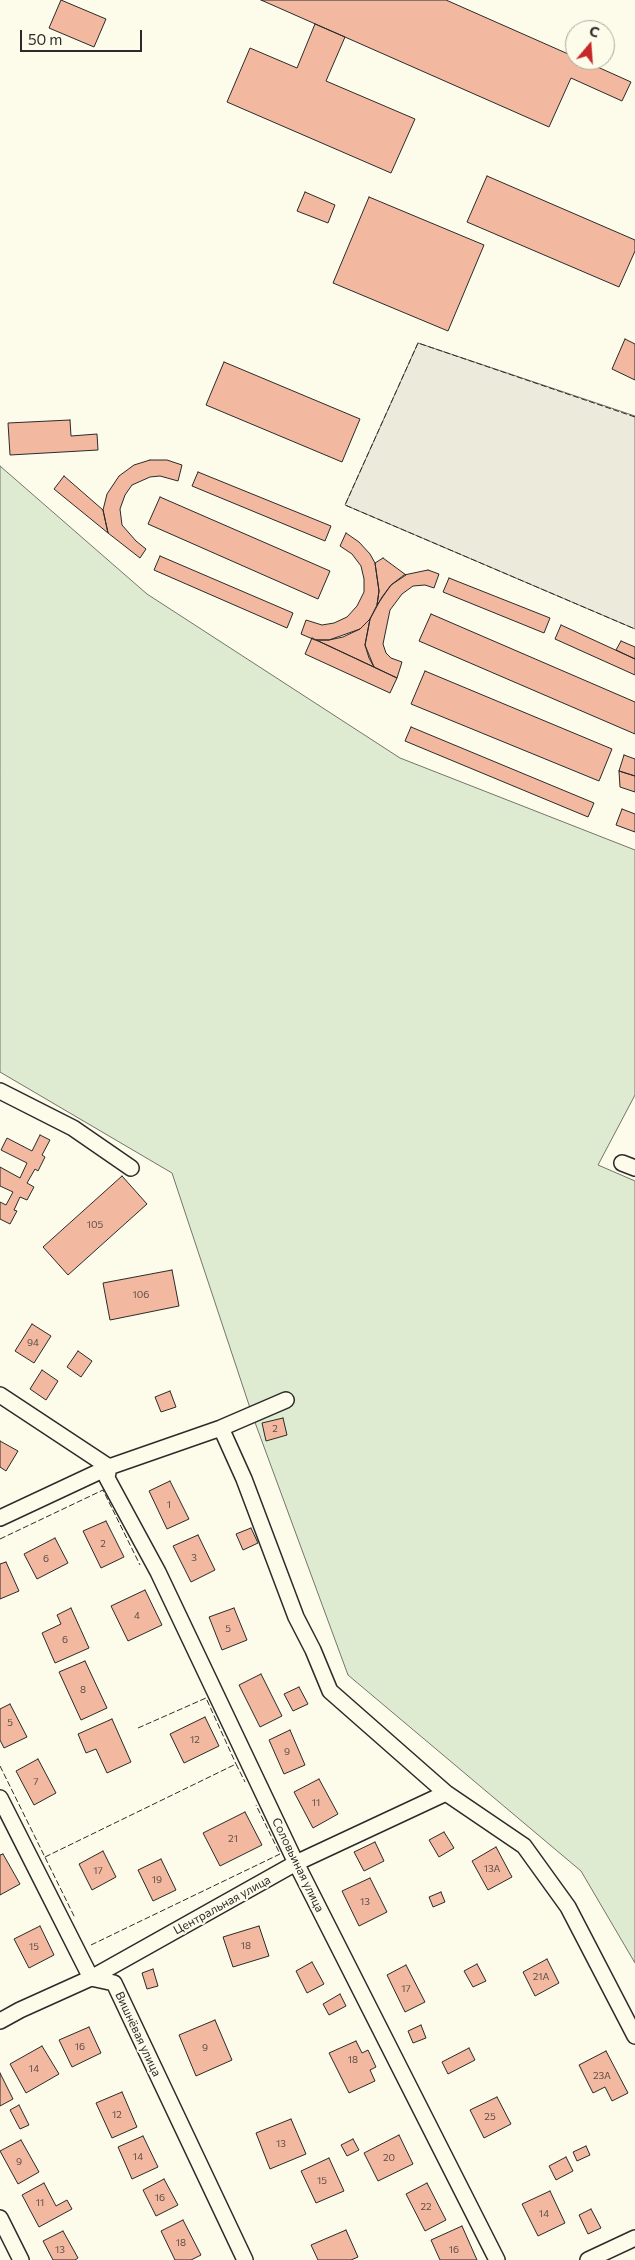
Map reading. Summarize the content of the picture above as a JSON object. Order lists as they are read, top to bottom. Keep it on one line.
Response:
{"streets":{"street":["Соловьиная улица","Центральная улица","Вишнёвая улица"]},"crossings":[["Соловьиная улица","Центральная улица"],["Центральная улица","Вишнёвая улица"]],"house_numbers":["105","106","94","2","1","2","3","6","4","5","6","8","5","12","9","7","11","21","13А","17","19","13","18","15","21А","17","16","9","18","14","23А","12","25","13","14","20","9","15","16","11","22","14","18","13","16"],"scale_bar":"50 m","north":"top"}
